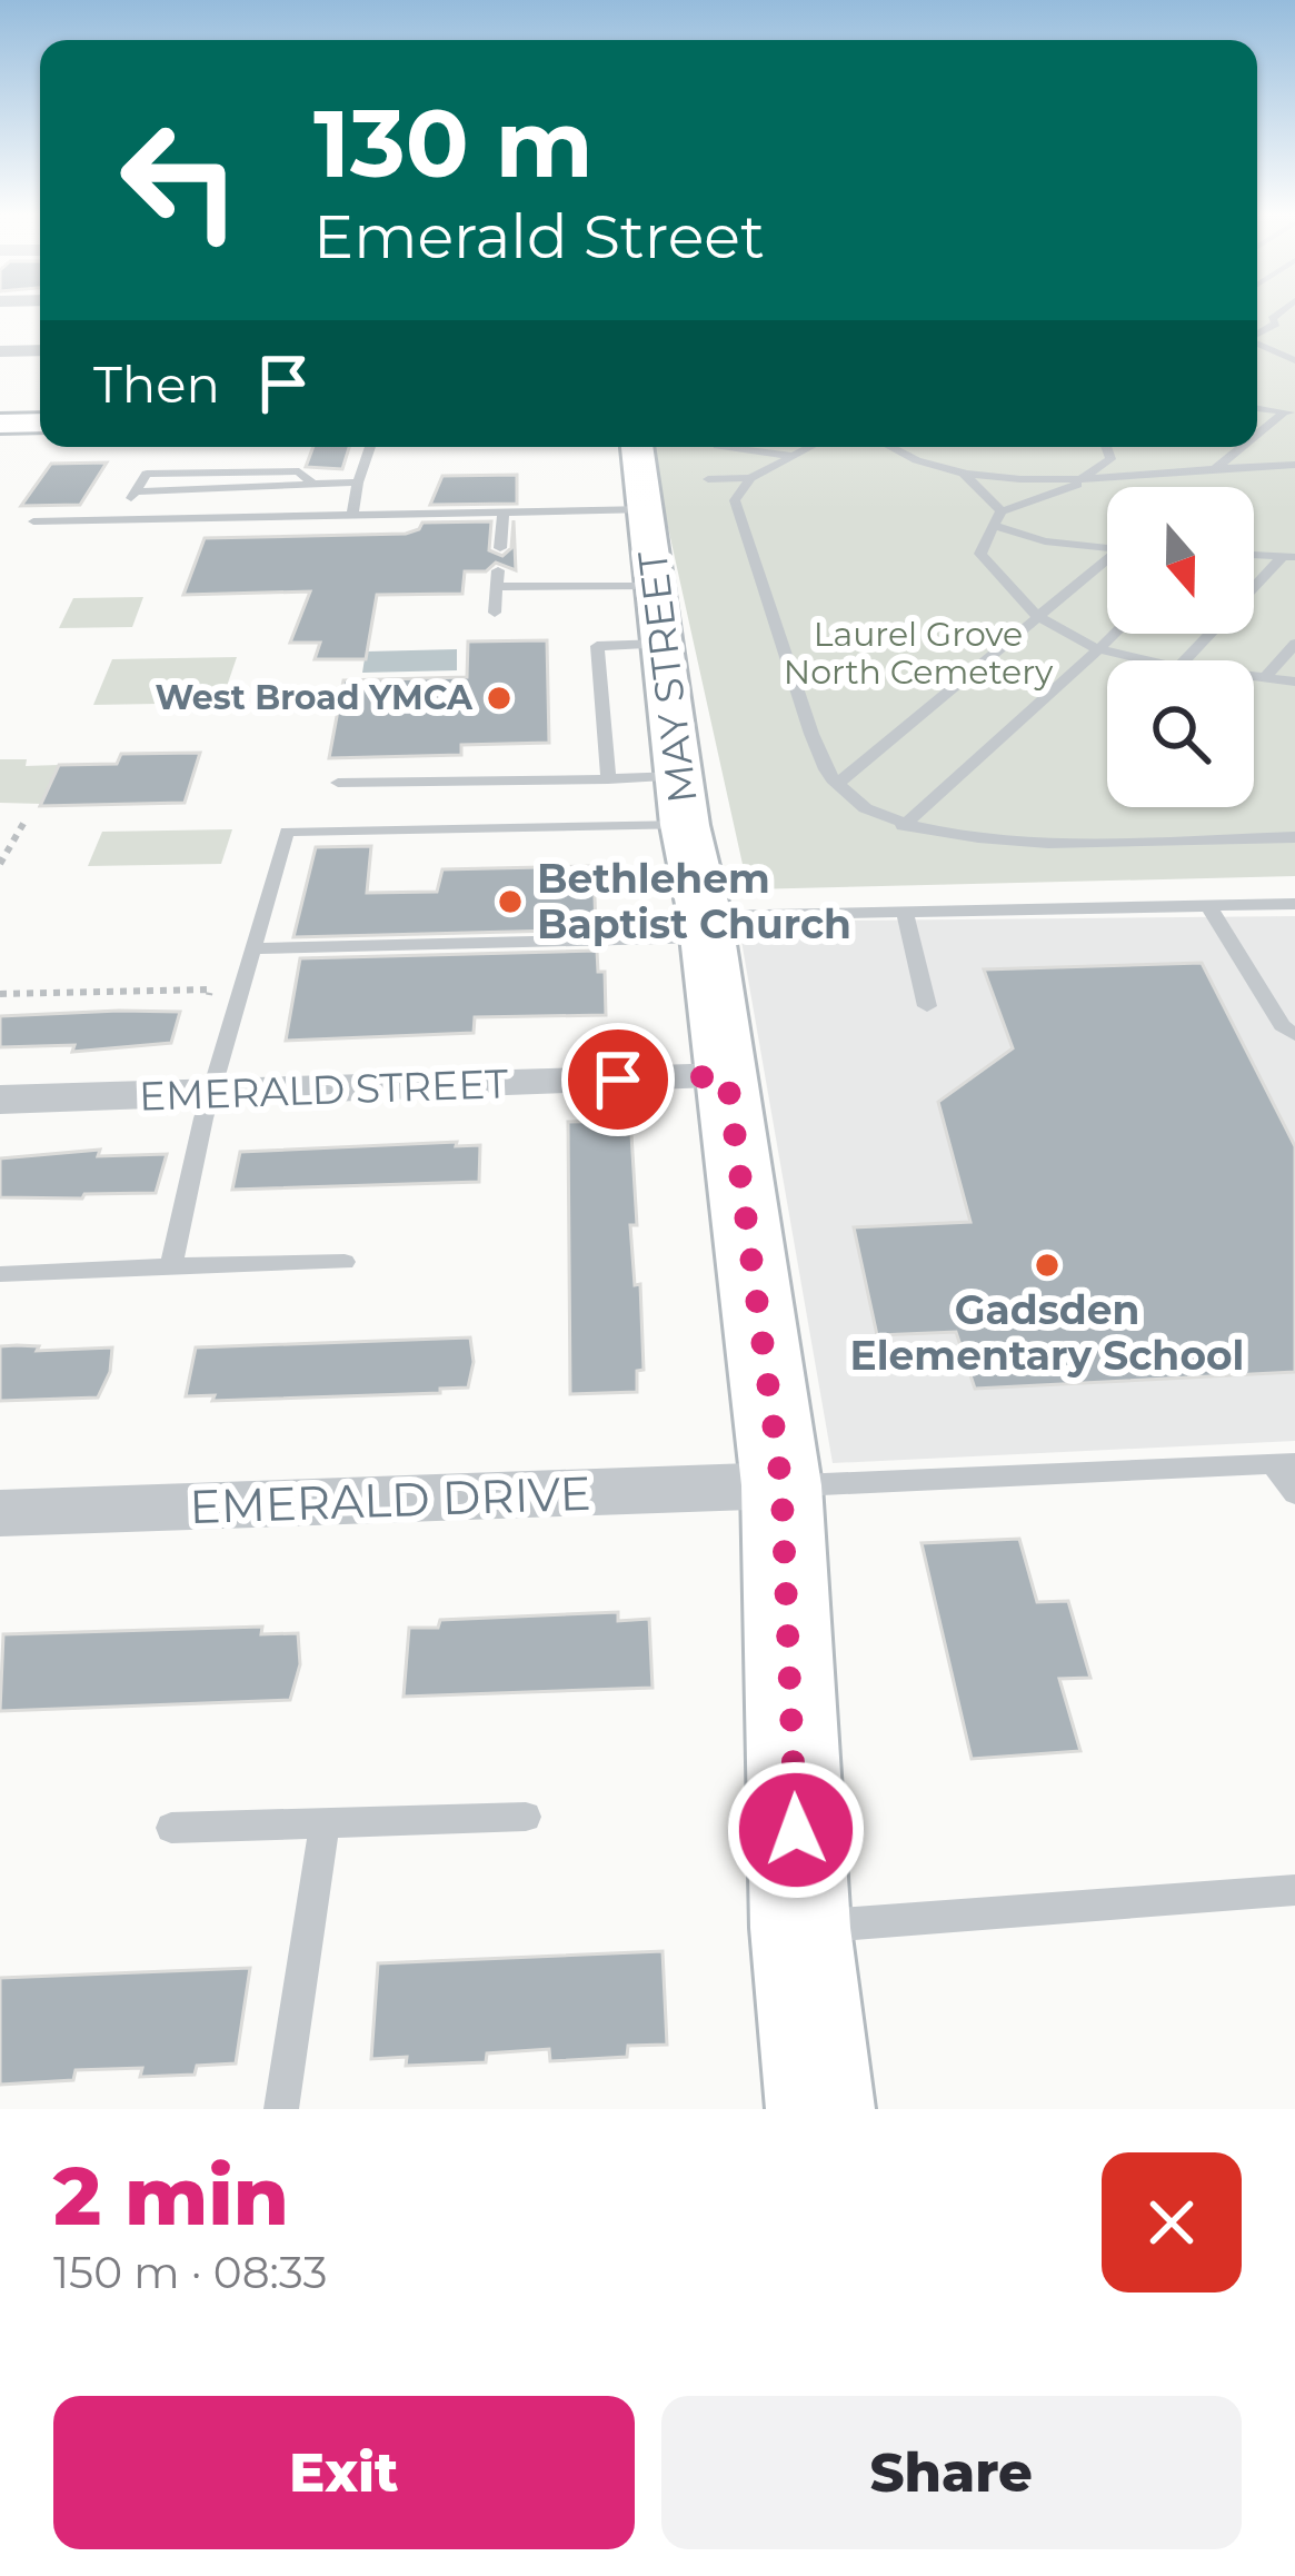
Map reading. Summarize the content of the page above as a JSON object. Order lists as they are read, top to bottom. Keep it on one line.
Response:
{"streets":{"street":["MAY STREET","EMERALD STREET","EMERALD DRIVE"]},"crossings":[["MAY STREET","EMERALD STREET"],["MAY STREET","EMERALD DRIVE"]],"parks":["Laurel Grove North Cemetery"],"places":["West Broad YMCA","Bethlehem Baptist Church","Gadsden Elementary School"],"north":"bottom","page":{"turn":["130 m","Emerald Street"],"then":"Then","heading":["2 min","150 m · 08:33"],"buttons":["Exit","Share"]}}
